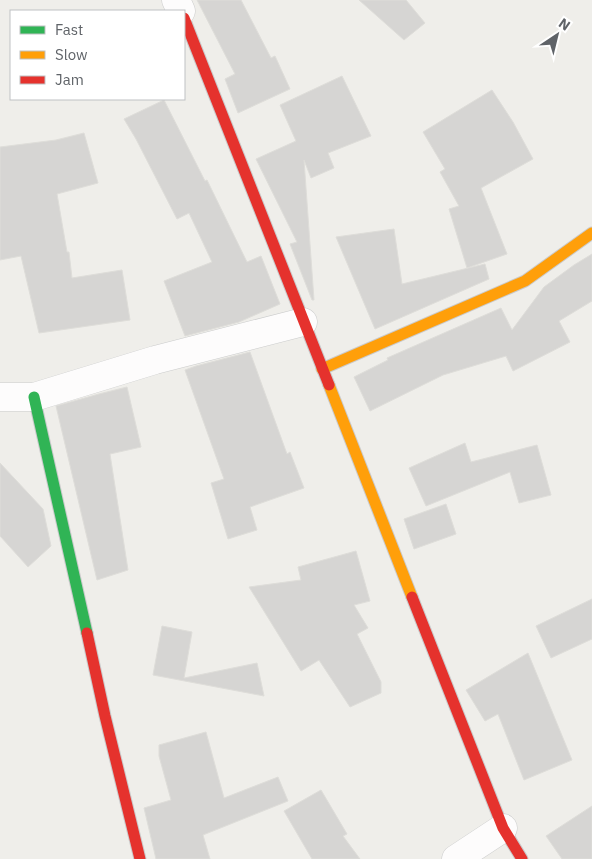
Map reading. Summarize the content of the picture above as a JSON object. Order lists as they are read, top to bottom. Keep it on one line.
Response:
{"legend":["Fast","Slow","Jam"],"north":"top right"}
